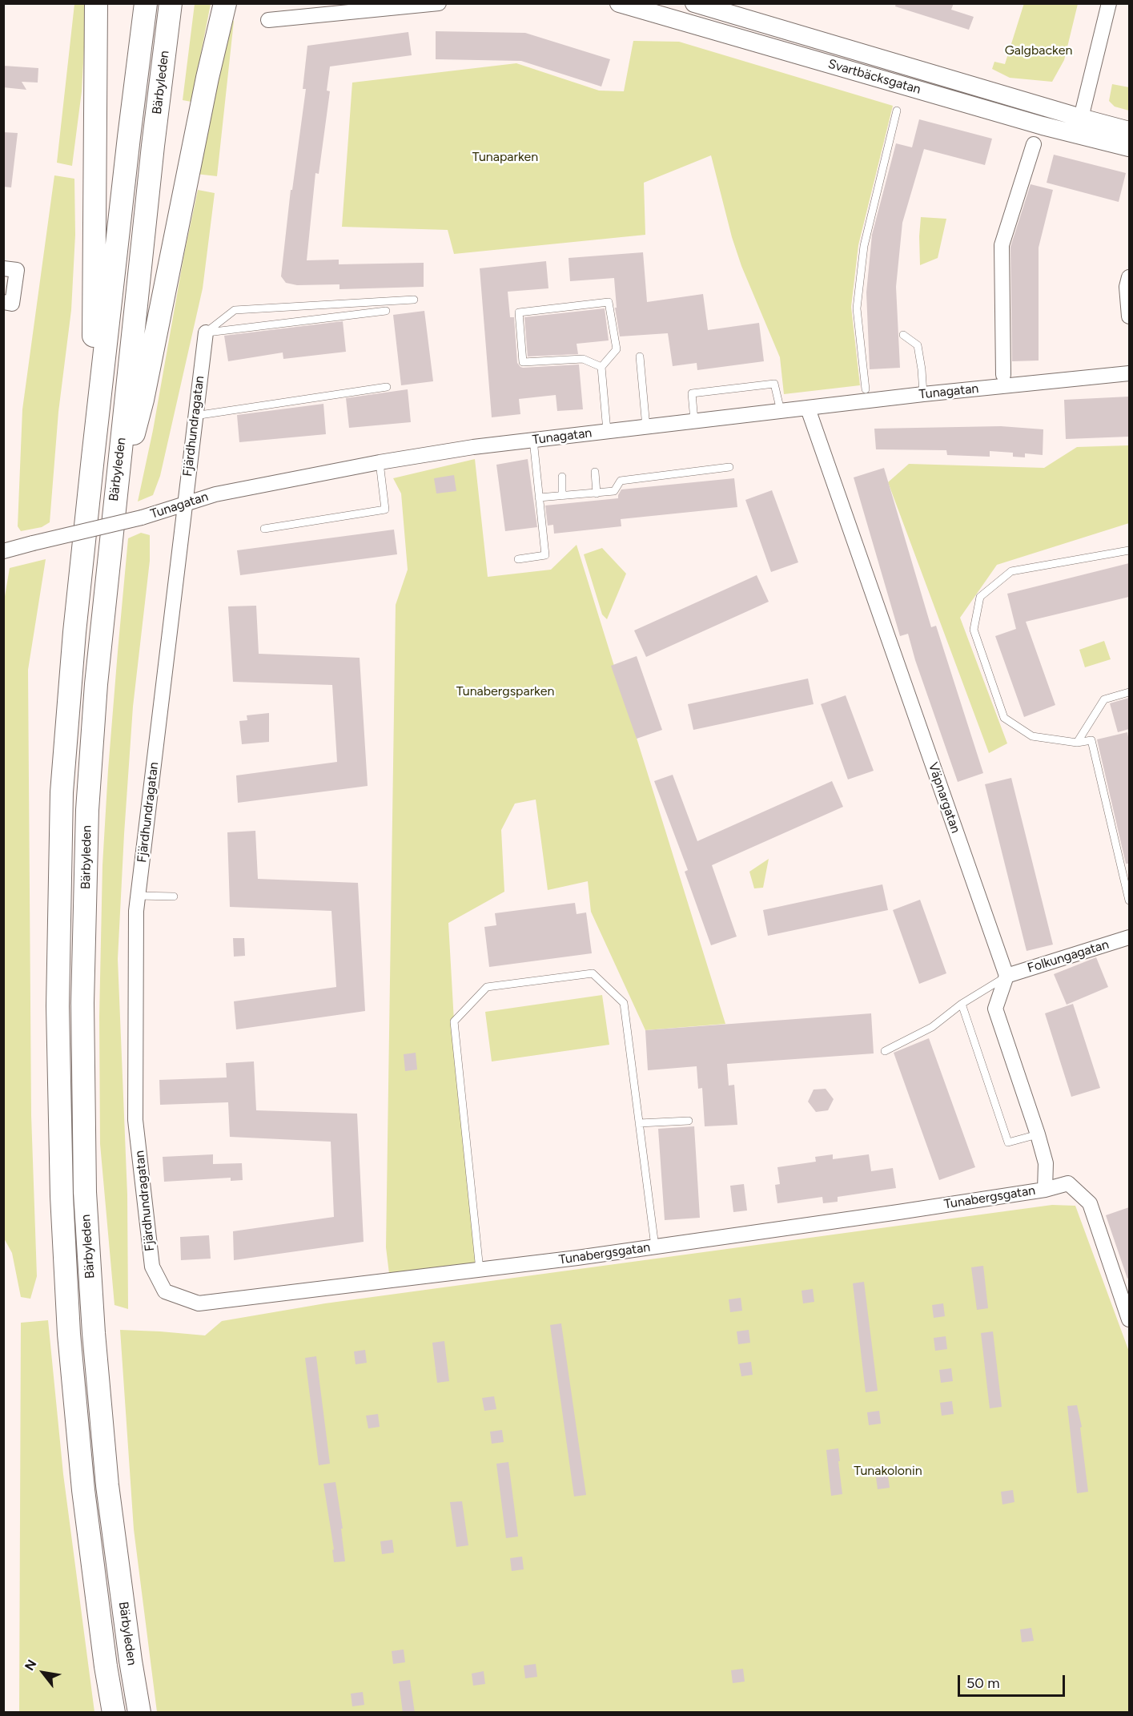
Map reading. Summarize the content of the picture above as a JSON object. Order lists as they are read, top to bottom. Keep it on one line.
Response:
{"streets":{"main road":["Bärbyleden"],"street":["Svartbäcksgatan","Tunagatan","Fjärdhundragatan","Väpnargatan","Folkungagatan","Tunabergsgatan"]},"crossings":[["Tunagatan","Fjärdhundragatan"],["Tunagatan","Väpnargatan"],["Fjärdhundragatan","Tunabergsgatan"],["Väpnargatan","Folkungagatan"]],"parks":["Galgbacken","Tunaparken","Tunabergsparken","Tunakolonin"],"scale_bar":"50 m","north":"top left"}
